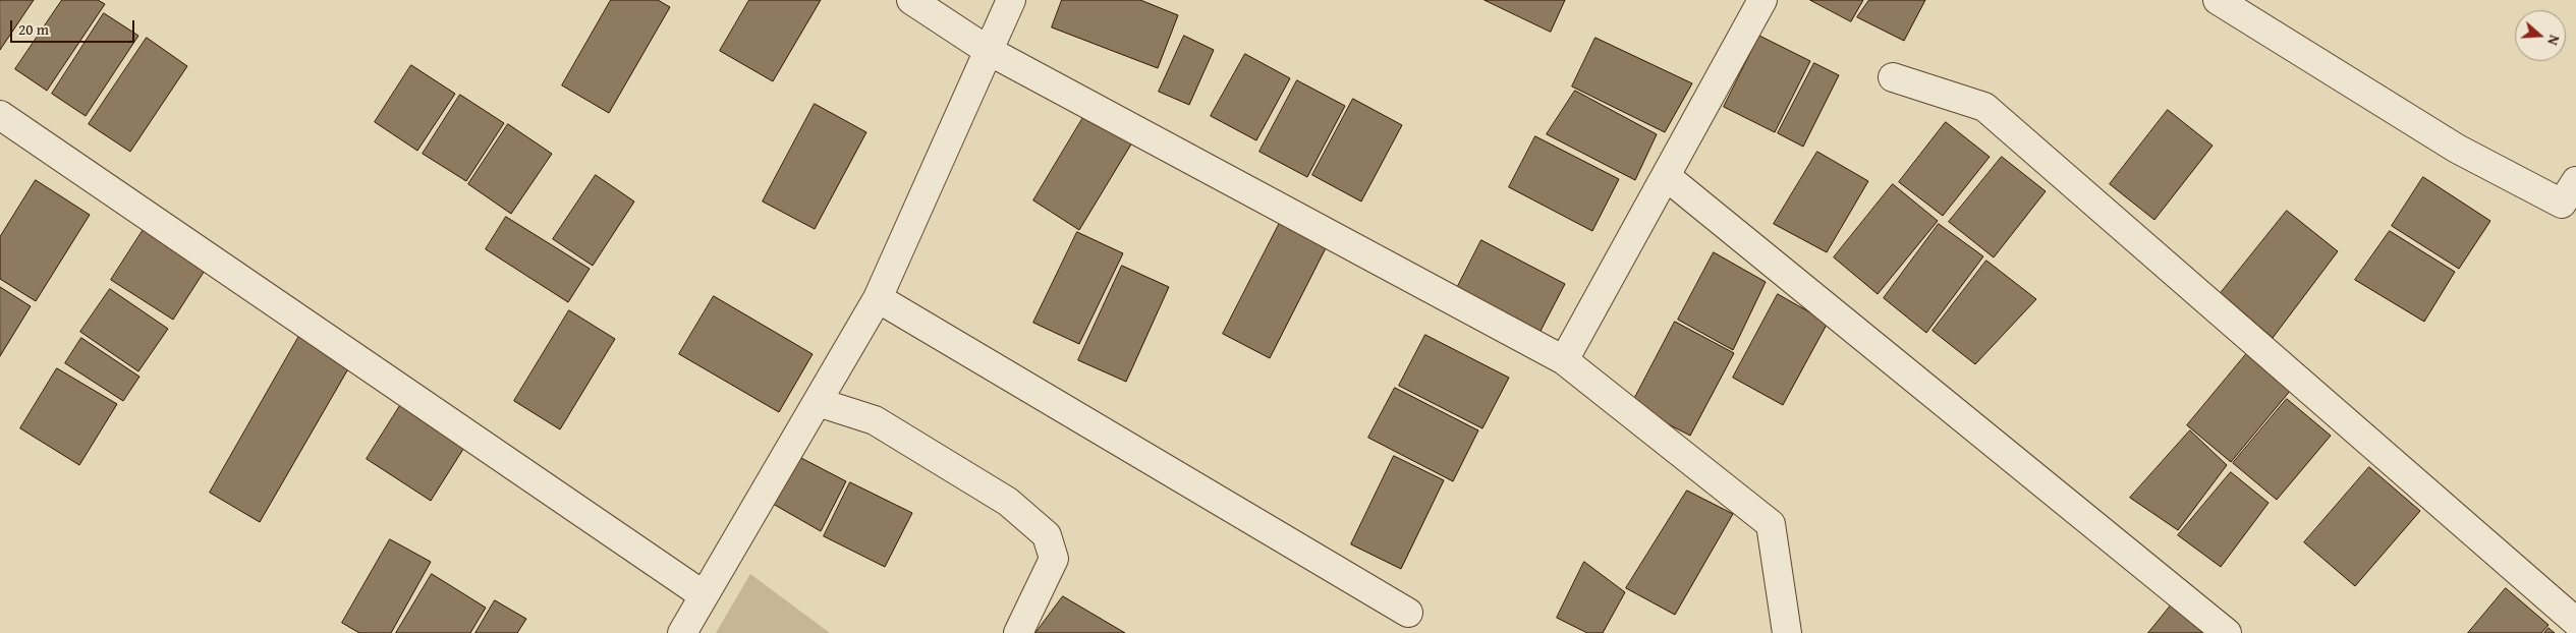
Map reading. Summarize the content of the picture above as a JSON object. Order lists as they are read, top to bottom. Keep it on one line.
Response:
{"scale_bar":"20 m","north":"right"}
